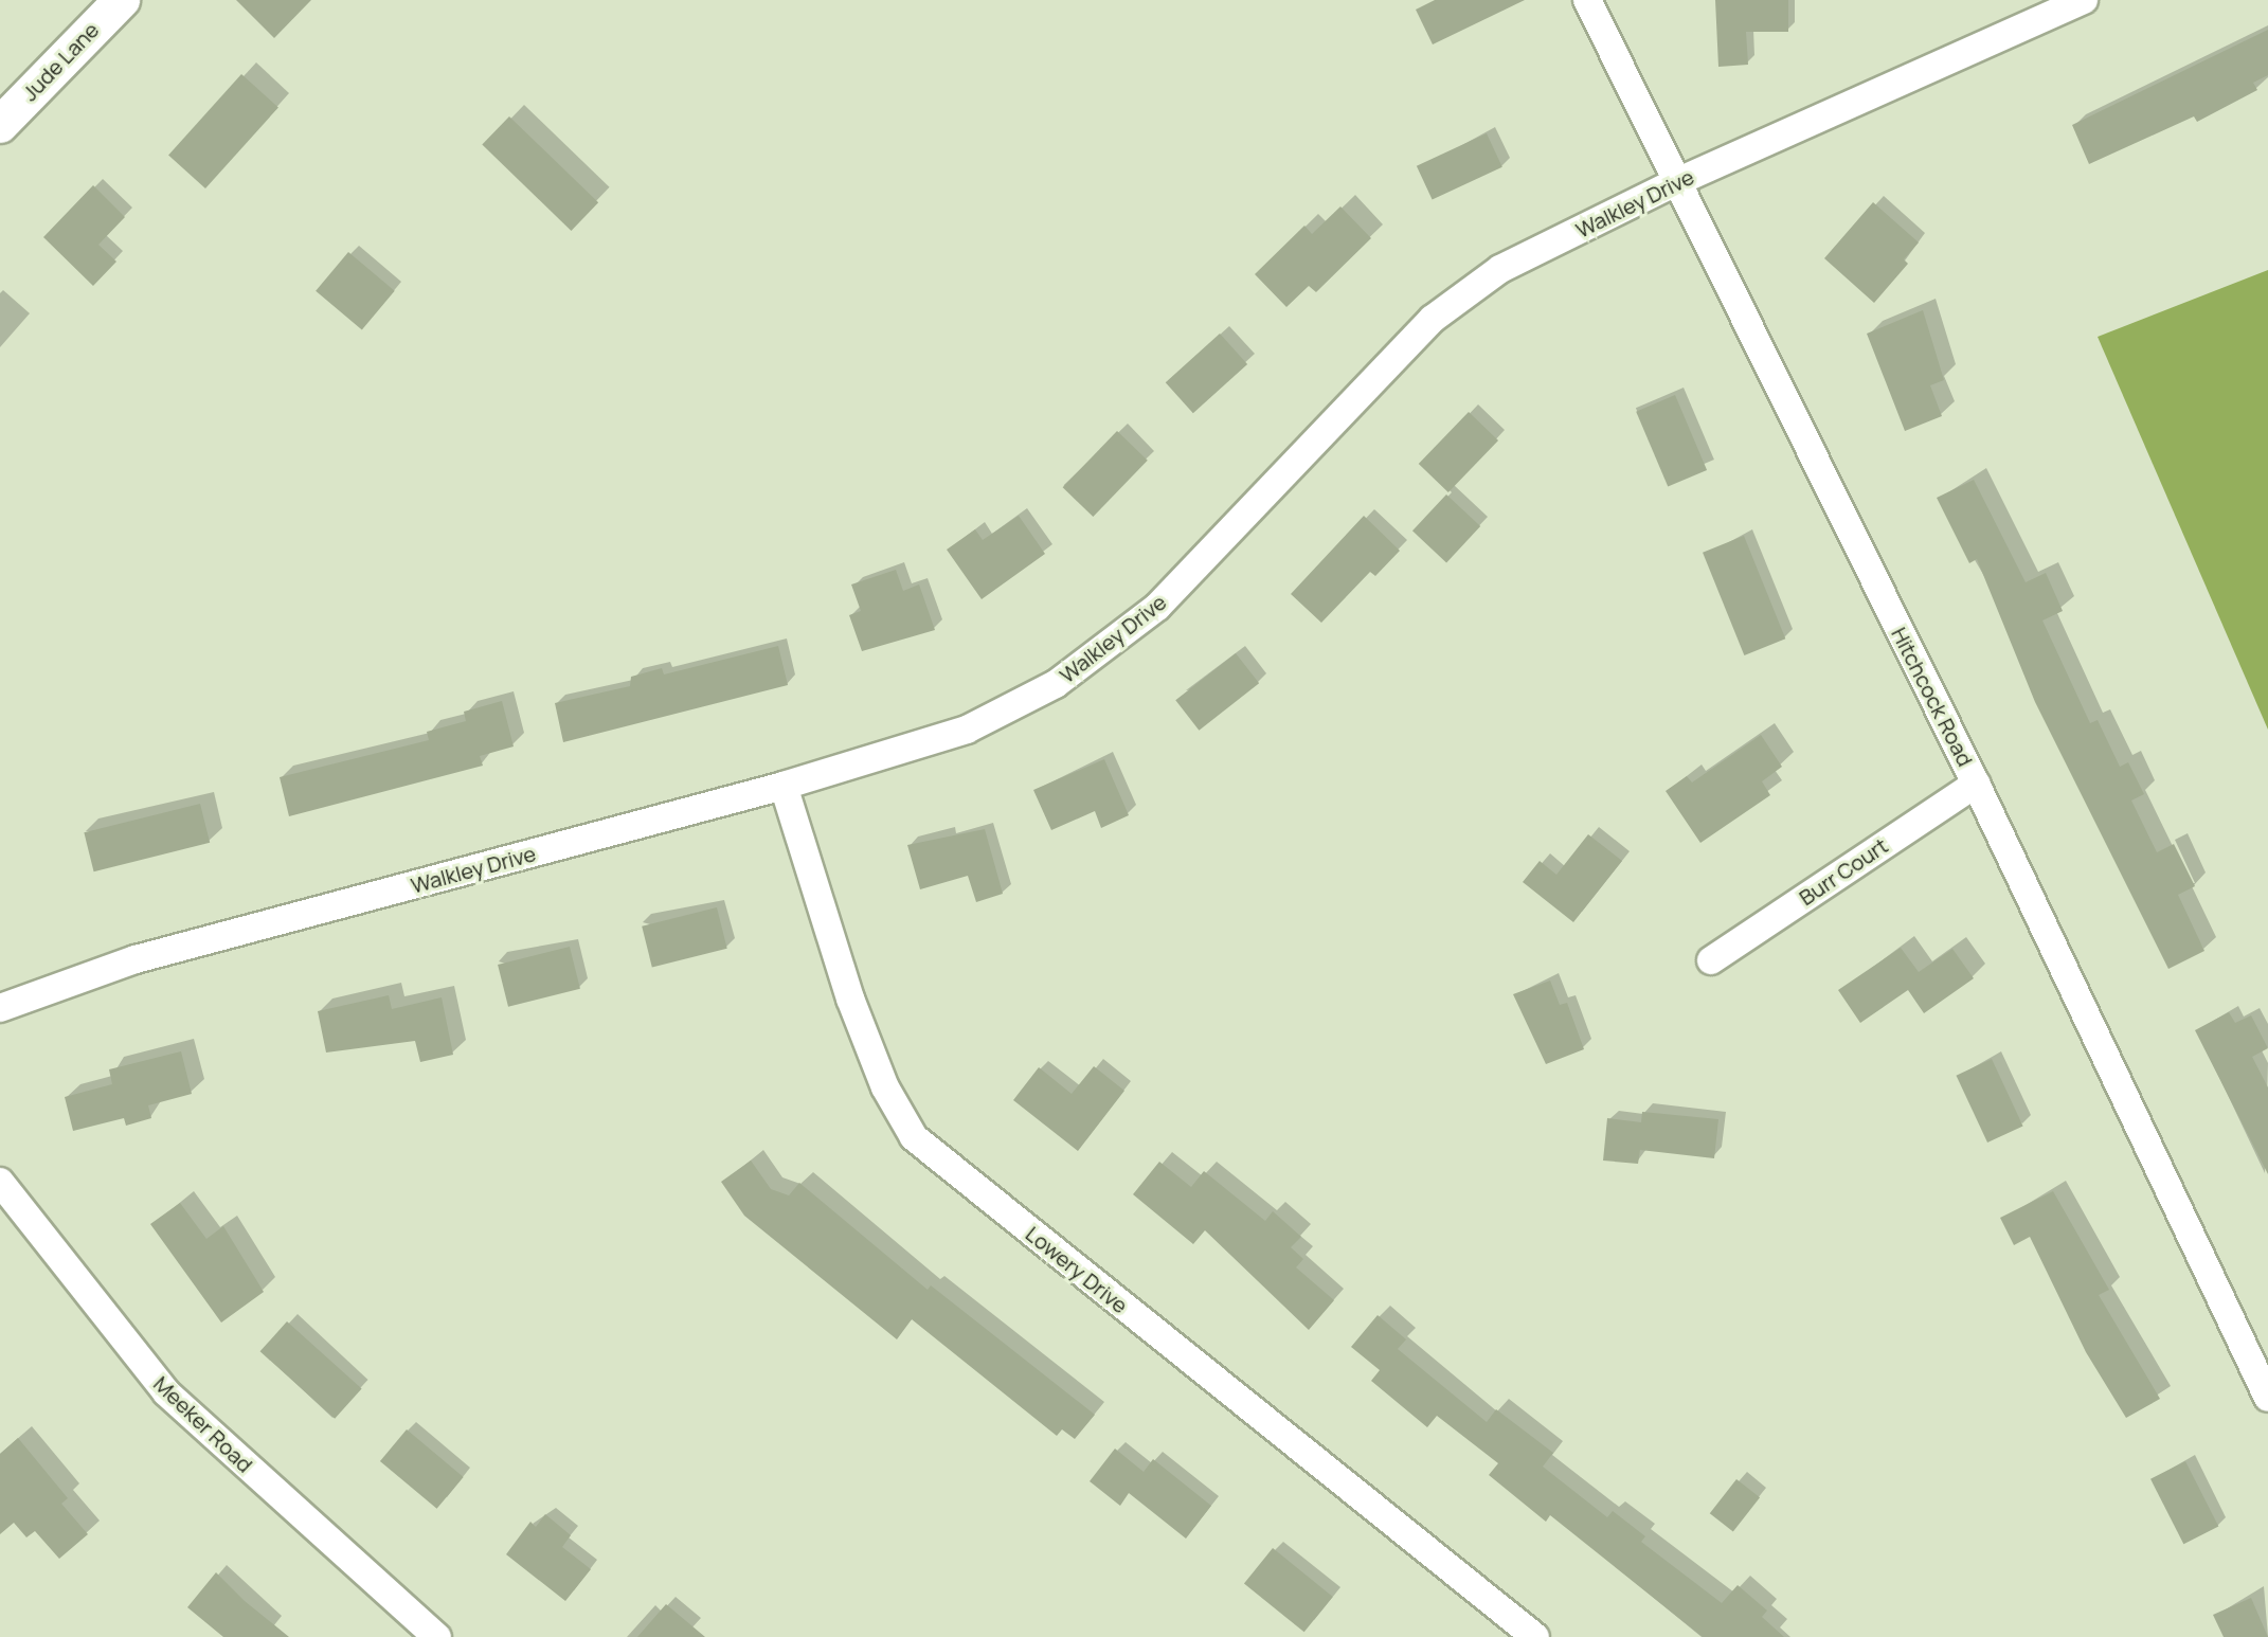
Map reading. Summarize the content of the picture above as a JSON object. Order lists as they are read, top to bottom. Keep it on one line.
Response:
{"streets":{"street":["Jude Lane","Walkley Drive","Hitchcock Road","Burr Court","Lowery Drive","Meeker Road"]},"crossings":[["Walkley Drive","Hitchcock Road"],["Walkley Drive","Lowery Drive"],["Hitchcock Road","Burr Court"]]}
